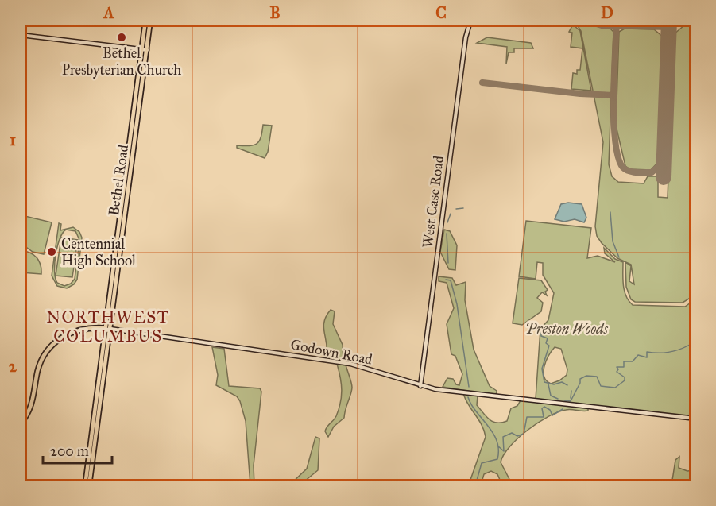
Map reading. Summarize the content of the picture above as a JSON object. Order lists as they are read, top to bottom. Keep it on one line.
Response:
{"streets":{"main road":["Bethel Road","West Case Road","Godown Road"]},"crossings":[["Bethel Road","Godown Road"],["West Case Road","Godown Road"]],"districts":["NORTHWEST COLUMBUS"],"parks":["Preston Woods"],"places":["Bethel Presbyterian Church","Centennial High School"],"scale_bar":"200 m","grid":{"columns":["A","B","C","D"],"rows":["1","2"]}}
